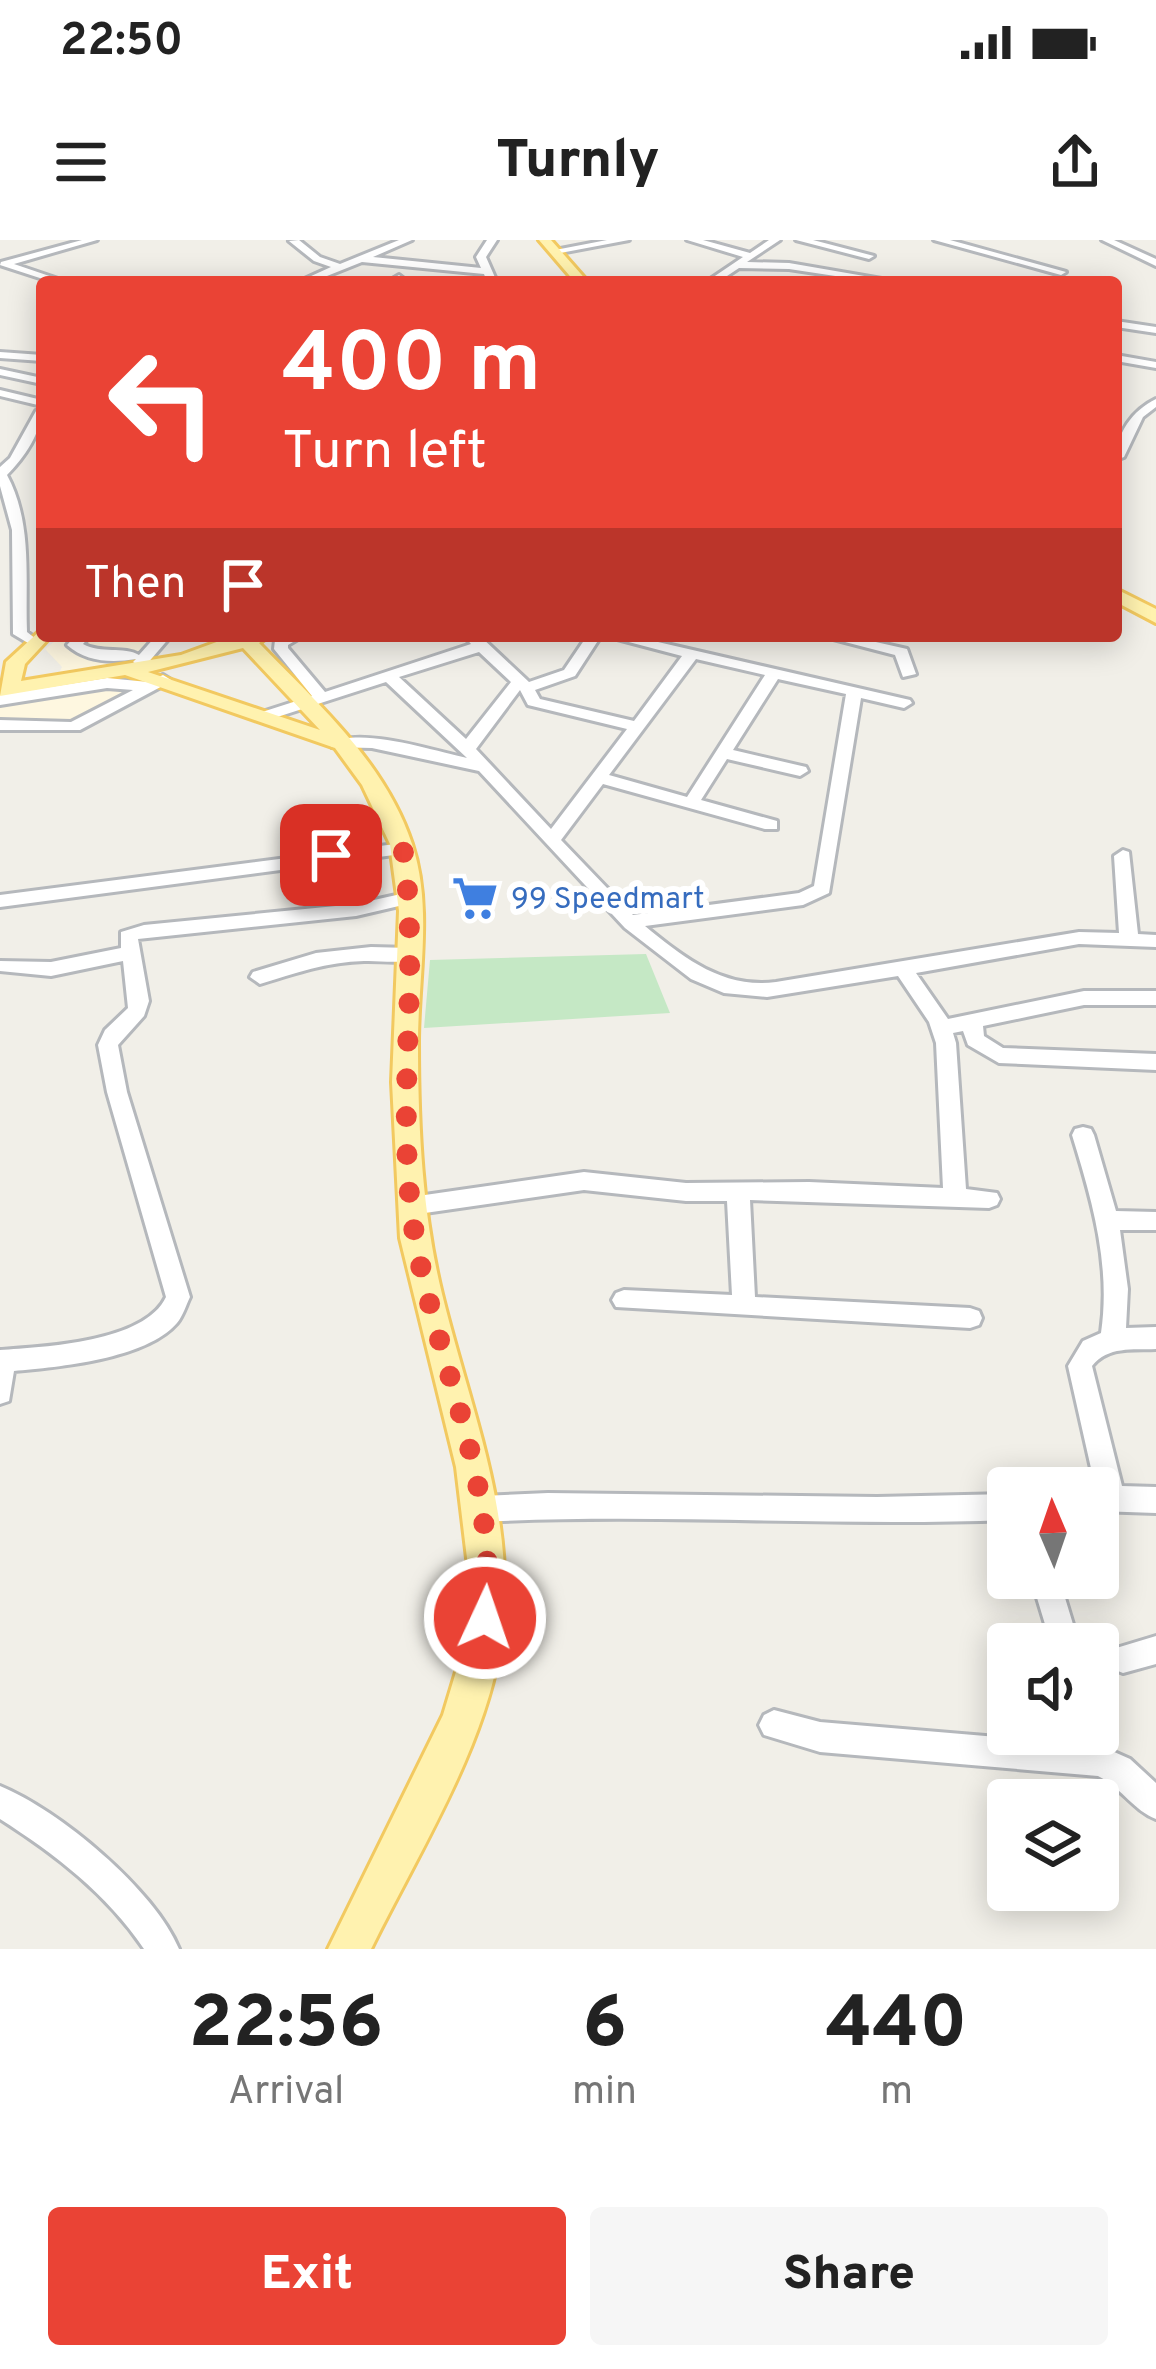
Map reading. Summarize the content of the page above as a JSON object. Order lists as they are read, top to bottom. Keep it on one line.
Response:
{"places":{"supermarket":["99 Speedmart"]},"north":"top","page":{"status":"22:50","header":"Turnly","turn":["400 m","Turn left"],"then":"Then","eta":["22:56","Arrival","6","min","440","m"],"buttons":["Exit","Share"]}}
